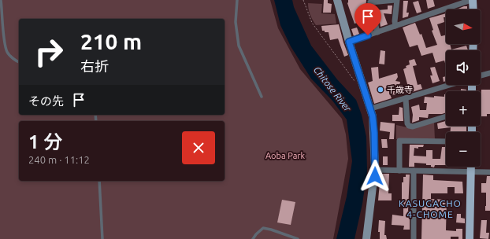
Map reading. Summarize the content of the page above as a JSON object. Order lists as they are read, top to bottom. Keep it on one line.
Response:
{"districts":["KASUGACHO 4-CHOME"],"water":["Chitose River"],"parks":["Aoba Park"],"places":["千歳寺"],"north":"right","page":{"map_buttons":["+","−"],"turn":["210 m","右折"],"then":"その先","heading":["1 分","240 m · 11:12"]}}
